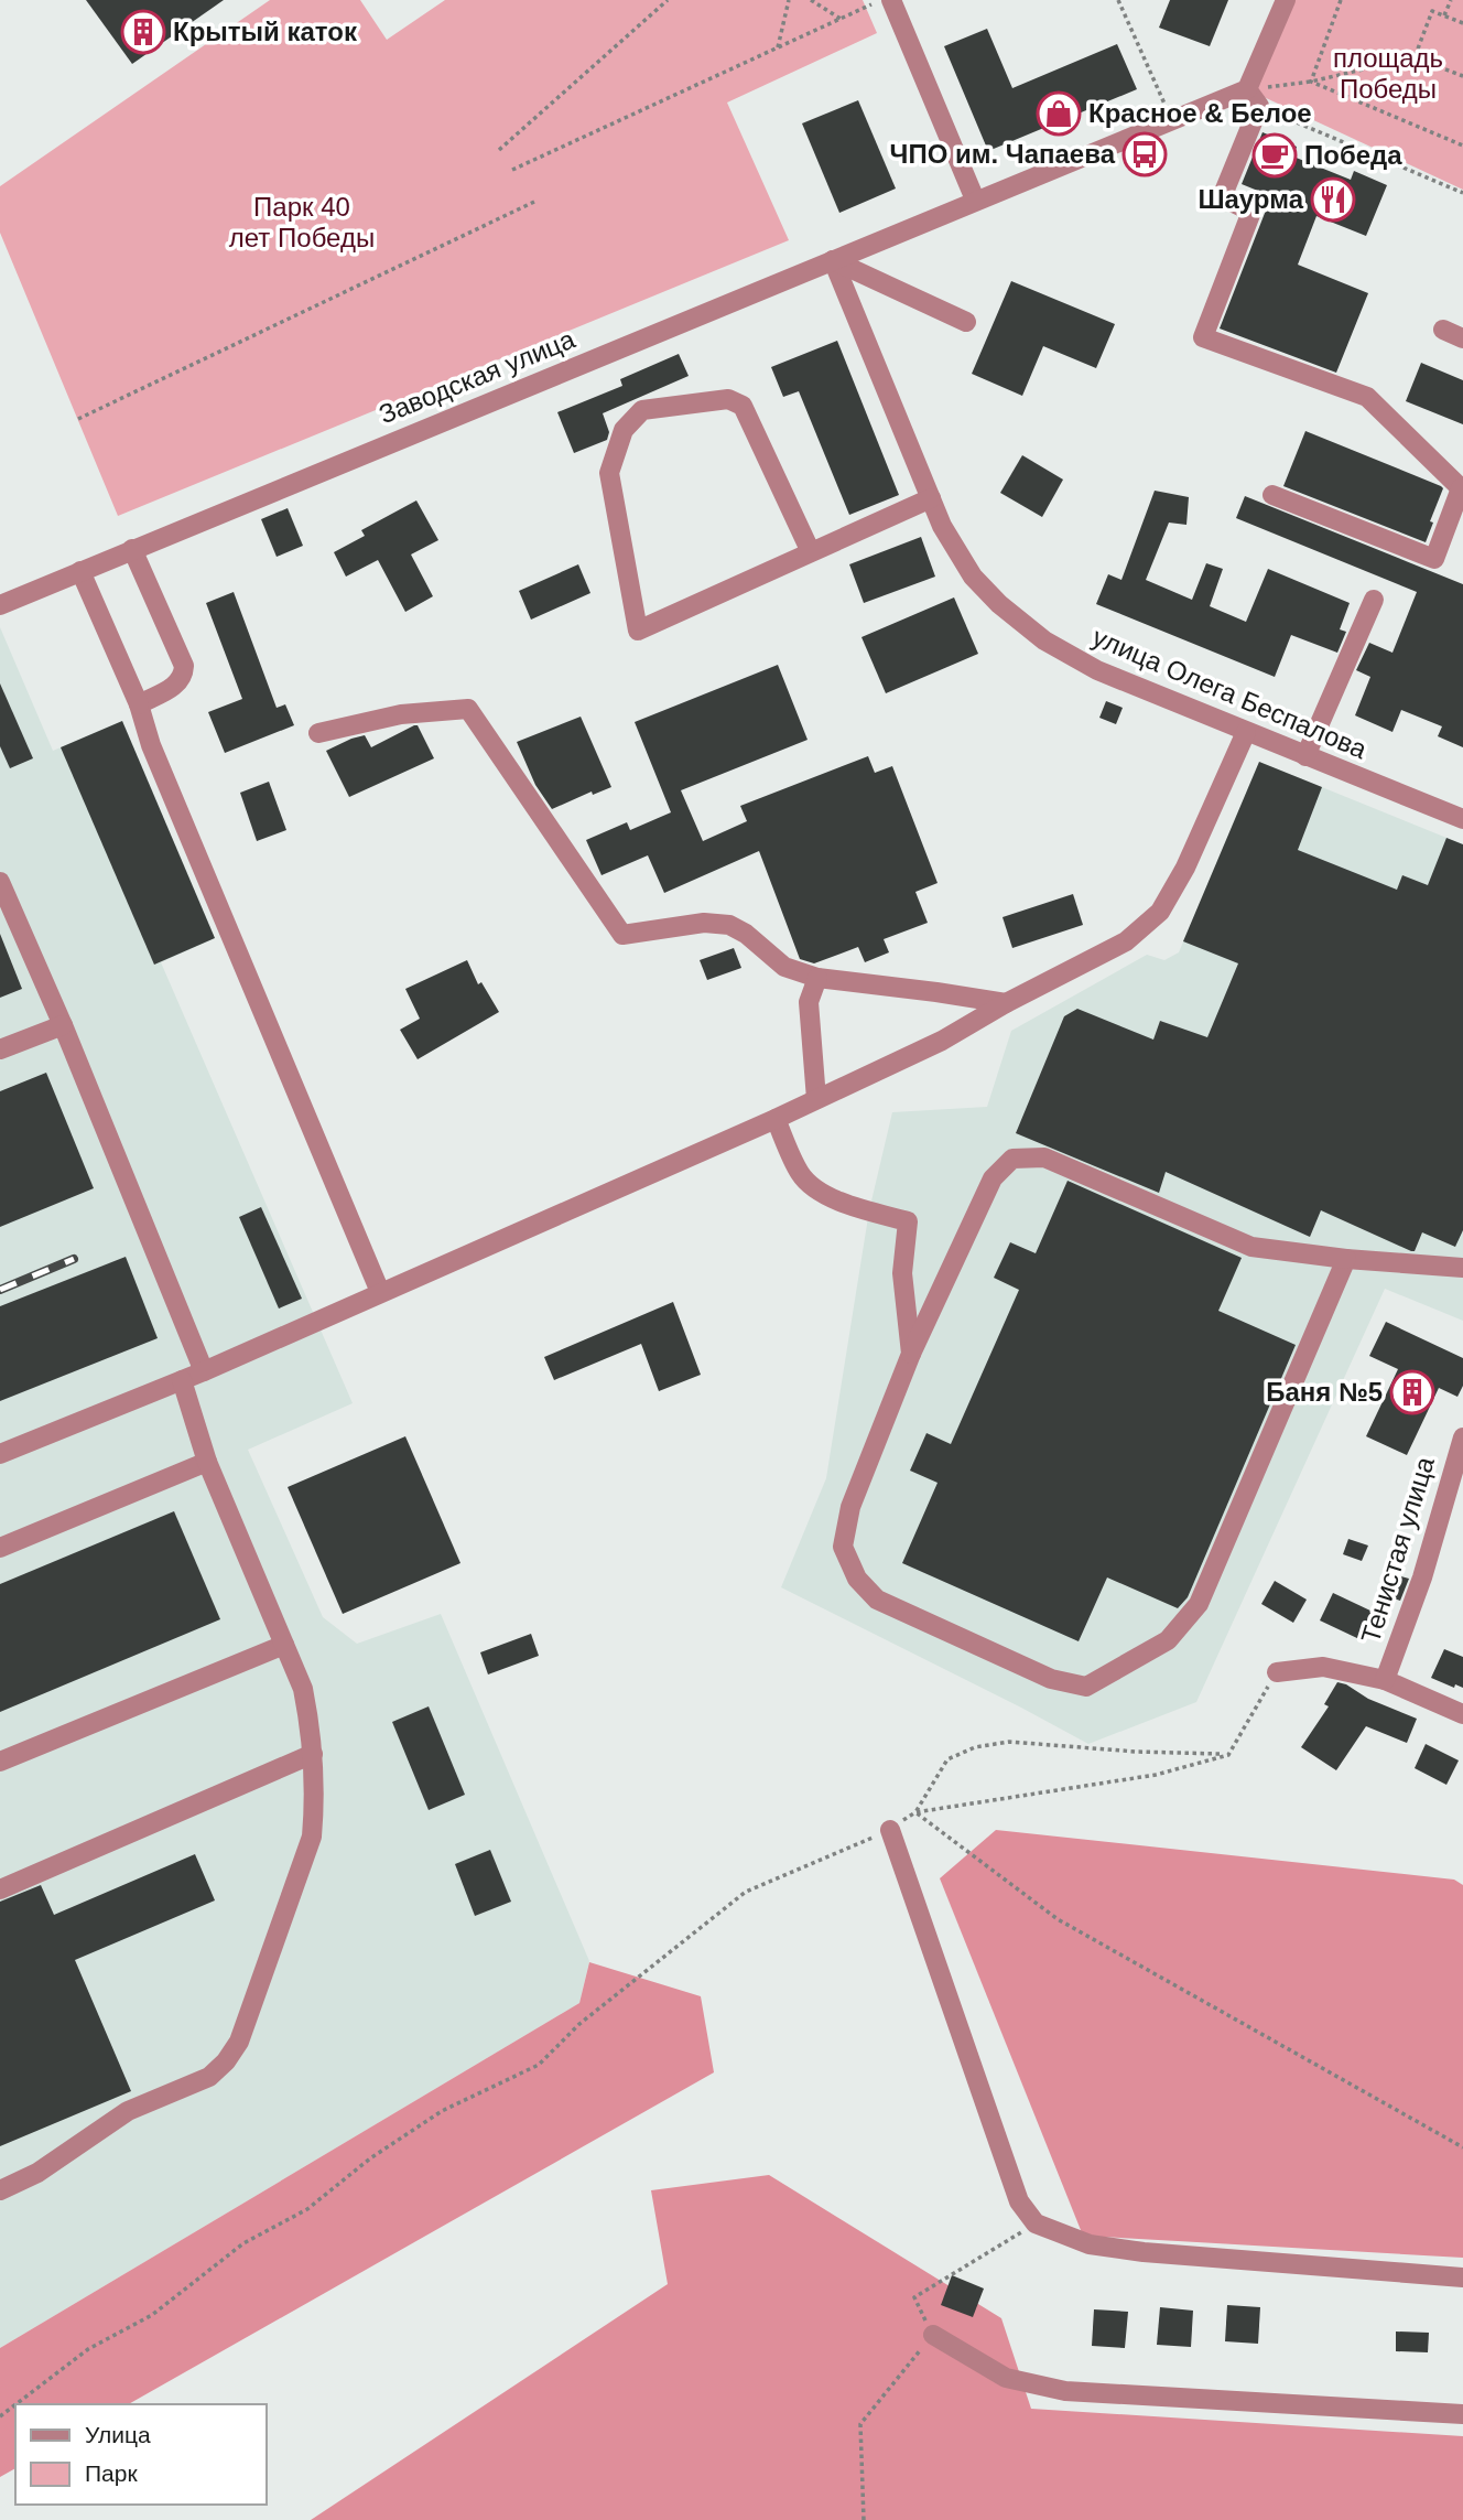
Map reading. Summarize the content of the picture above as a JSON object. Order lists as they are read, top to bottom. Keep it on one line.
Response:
{"streets":{"street":["Заводская улица","улица Олега Беспалова","Тенистая улица"]},"crossings":[["Заводская улица","улица Олега Беспалова"]],"parks":["площадь Победы","Парк 40 лет Победы"],"places":{"building":["Крытый каток","Баня №5"],"shop":["Красное & Белое"],"bus stop":["ЧПО им. Чапаева"],"cafe":["Победа"],"restaurant":["Шаурма"]},"legend":["Улица","Парк"]}
